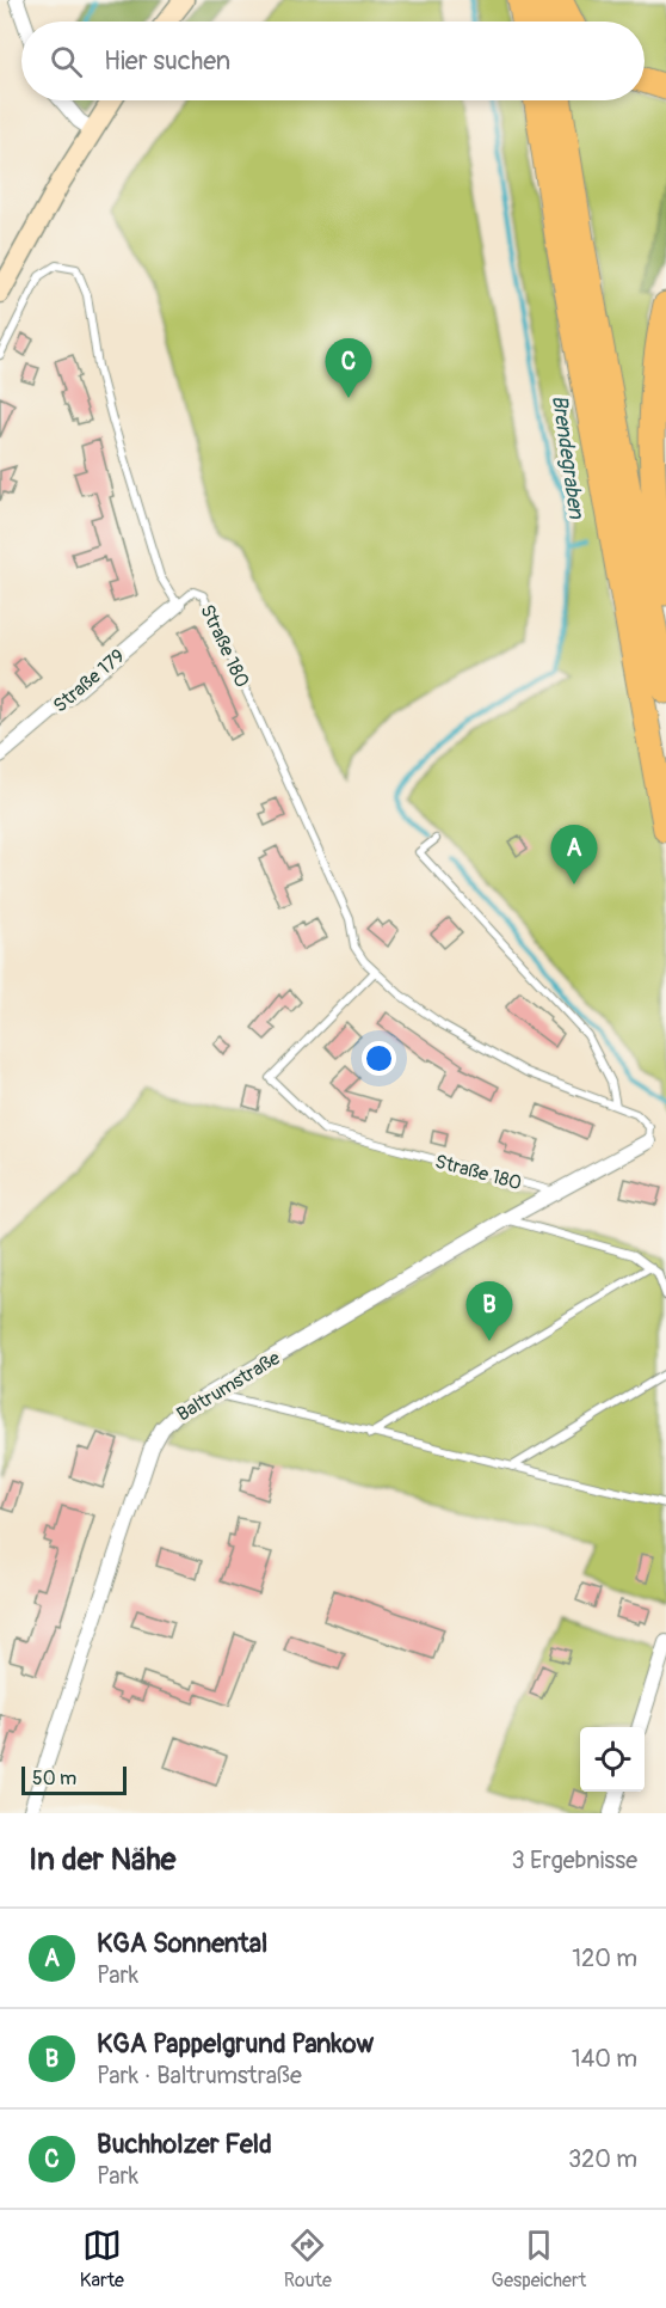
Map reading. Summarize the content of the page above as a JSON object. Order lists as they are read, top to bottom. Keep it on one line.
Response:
{"streets":{"street":["Straße 179","Baltrumstraße"],"lane":["Straße 180"]},"crossings":[["Straße 180","Straße 179"],["Straße 180","Baltrumstraße"]],"water":["Brendegraben"],"scale_bar":"50 m","page":{"search":"Hier suchen","pins":["C","A","B"],"scale":"50 m","heading":["In der Nähe","3 Ergebnisse"],"list":[{"mark":"A","name":"KGA Sonnental","note":"Park","value":"120 m"},{"mark":"B","name":"KGA Pappelgrund Pankow","note":"Park · Baltrumstraße","value":"140 m"},{"mark":"C","name":"Buchholzer Feld","note":"Park","value":"320 m"}],"nav":["Karte","Route","Gespeichert"]}}
